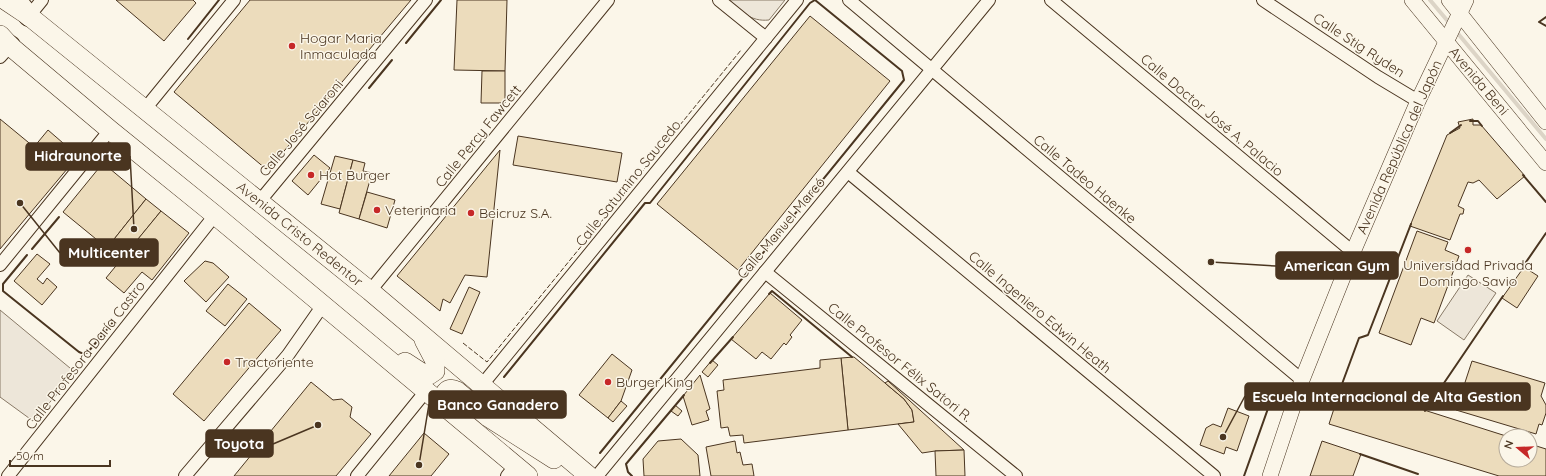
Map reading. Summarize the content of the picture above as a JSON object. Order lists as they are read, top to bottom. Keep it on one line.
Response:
{"streets":{"main road":["Avenida Cristo Redentor"],"street":["Calle Stig Ryden","Avenida Beni","Calle Doctor José A. Palacio","Calle José Sciaroni","Calle Percy Fawcett","Avenida República del Japón","Calle Tadeo Haenke","Calle Saturnino Saucedo","Calle Manuel Marcó","Calle Ingeniero Edwin Heath","Calle Profesora Daría Castro","Calle Profesor Félix Satori R."]},"crossings":[["Calle Stig Ryden","Avenida República del Japón"],["Avenida Beni","Avenida República del Japón"],["Calle Doctor José A. Palacio","Avenida República del Japón"],["Calle José Sciaroni","Avenida Cristo Redentor"],["Calle Percy Fawcett","Avenida Cristo Redentor"],["Avenida República del Japón","Calle Tadeo Haenke"],["Calle Tadeo Haenke","Calle Manuel Marcó"],["Calle Saturnino Saucedo","Avenida Cristo Redentor"],["Calle Manuel Marcó","Calle Ingeniero Edwin Heath"],["Calle Manuel Marcó","Calle Profesor Félix Satori R."]],"places":["Hogar Maria Inmaculada","Hot Burger","Multicenter","Veterinaria","Beicruz S.A.","Hidraunorte","Universidad Privada Domingo Savio","American Gym","Tractoriente","Burger King","Toyota","Escuela Internacional de Alta Gestion","Banco Ganadero"],"scale_bar":"50 m","north":"left"}
